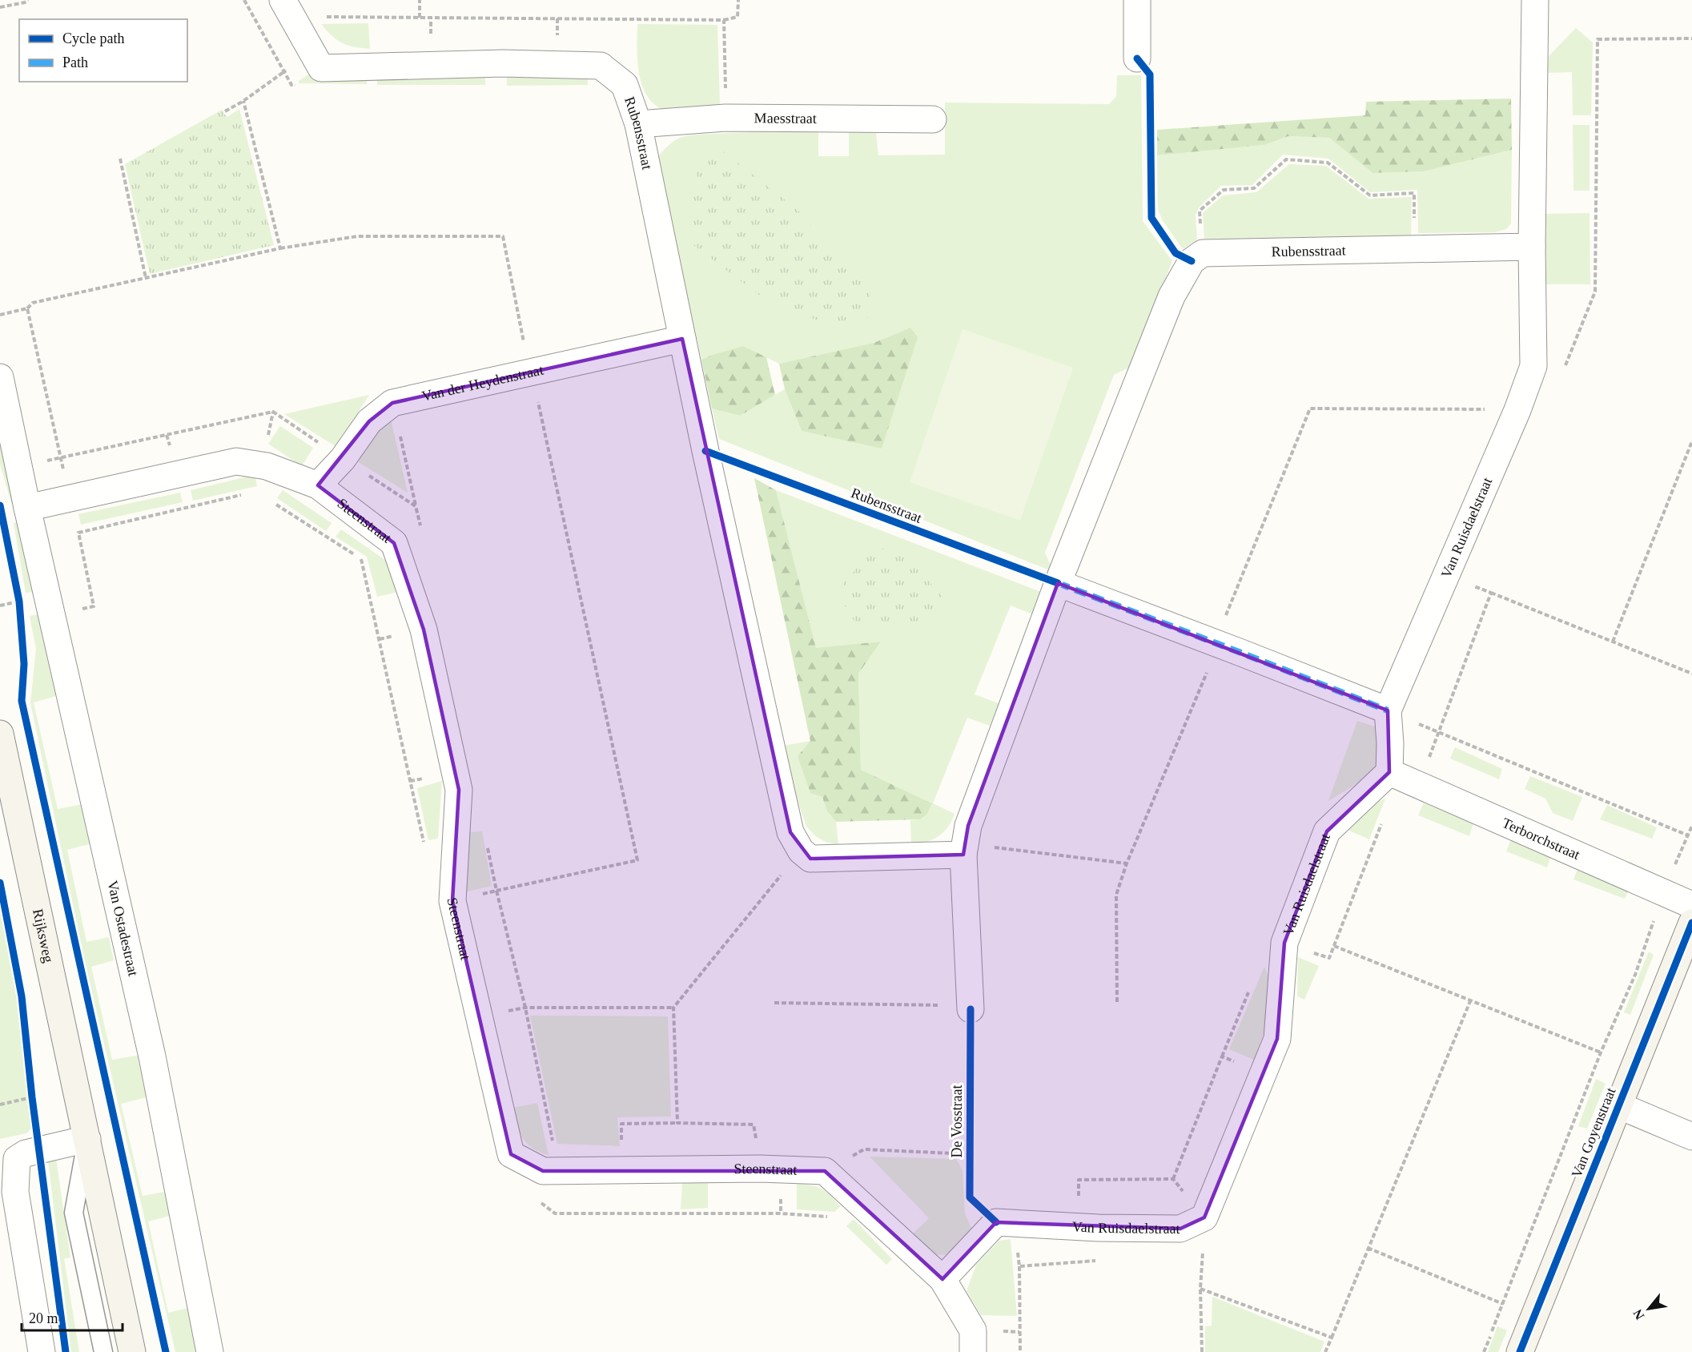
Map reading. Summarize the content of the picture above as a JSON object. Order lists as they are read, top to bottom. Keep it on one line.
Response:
{"streets":{"street":["Maesstraat","Rubensstraat","Van der Heydenstraat","Steenstraat","Van Ruisdaelstraat","Terborchstraat","Van Ostadestraat","Rijksweg","Van Goyenstraat"],"cycle path":["De Vosstraat"]},"crossings":[["Maesstraat","Rubensstraat"],["Rubensstraat","Van der Heydenstraat"],["Rubensstraat","Van Ruisdaelstraat"],["Van der Heydenstraat","Steenstraat"],["Steenstraat","Van Ostadestraat"],["Van Ruisdaelstraat","Terborchstraat"]],"legend":["Cycle path","Path"],"scale_bar":"20 m","north":"bottom left"}
